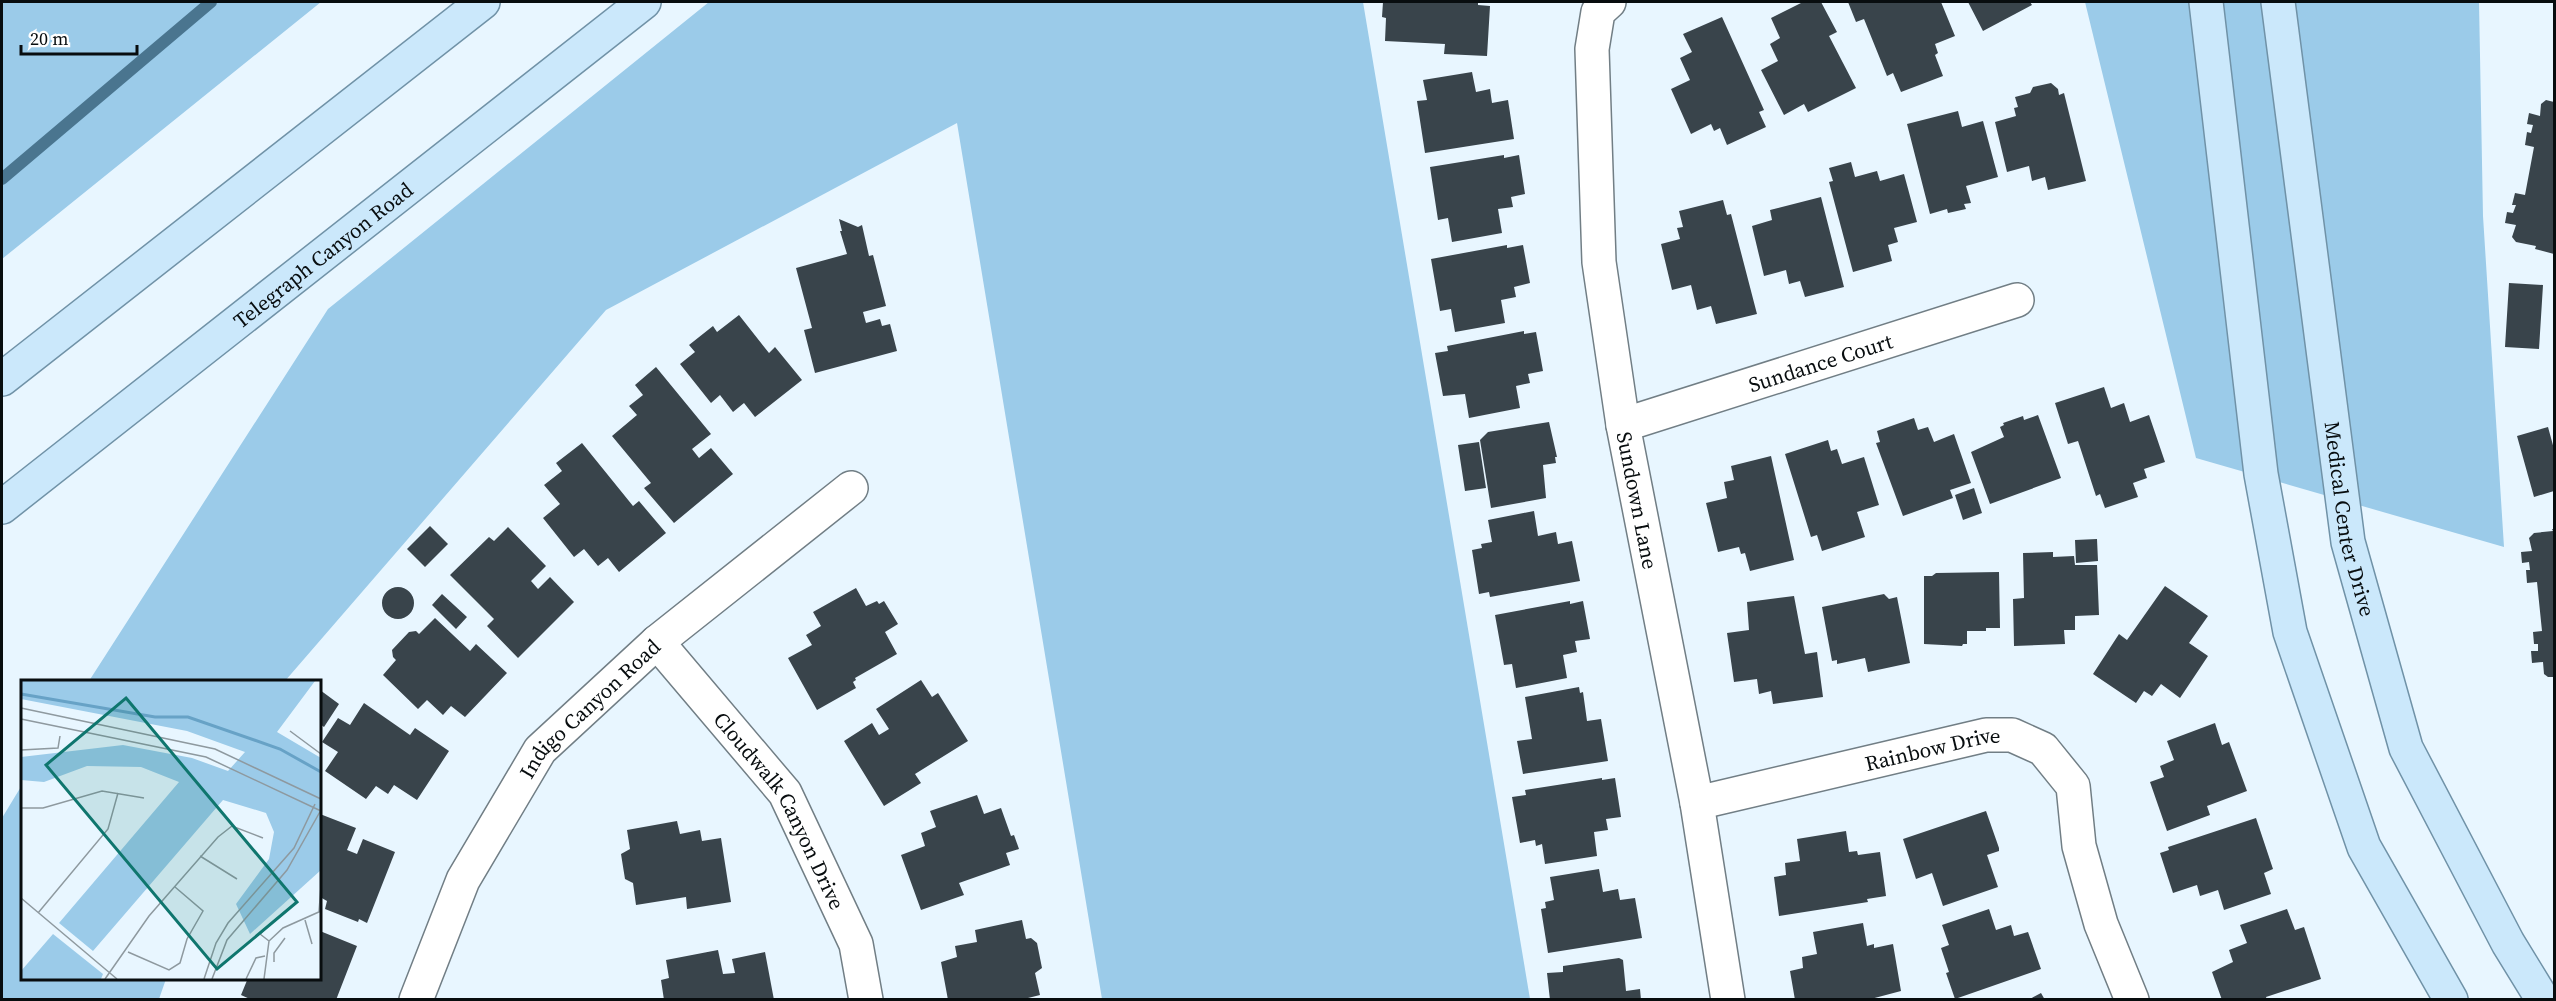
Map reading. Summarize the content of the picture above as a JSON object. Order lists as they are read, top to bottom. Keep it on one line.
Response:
{"streets":{"main road":["Telegraph Canyon Road","Medical Center Drive"],"street":["Sundance Court","Sundown Lane","Indigo Canyon Road","Rainbow Drive","Cloudwalk Canyon Drive"]},"crossings":[["Sundance Court","Sundown Lane"],["Sundown Lane","Rainbow Drive"],["Indigo Canyon Road","Cloudwalk Canyon Drive"]],"scale_bar":"20 m"}
